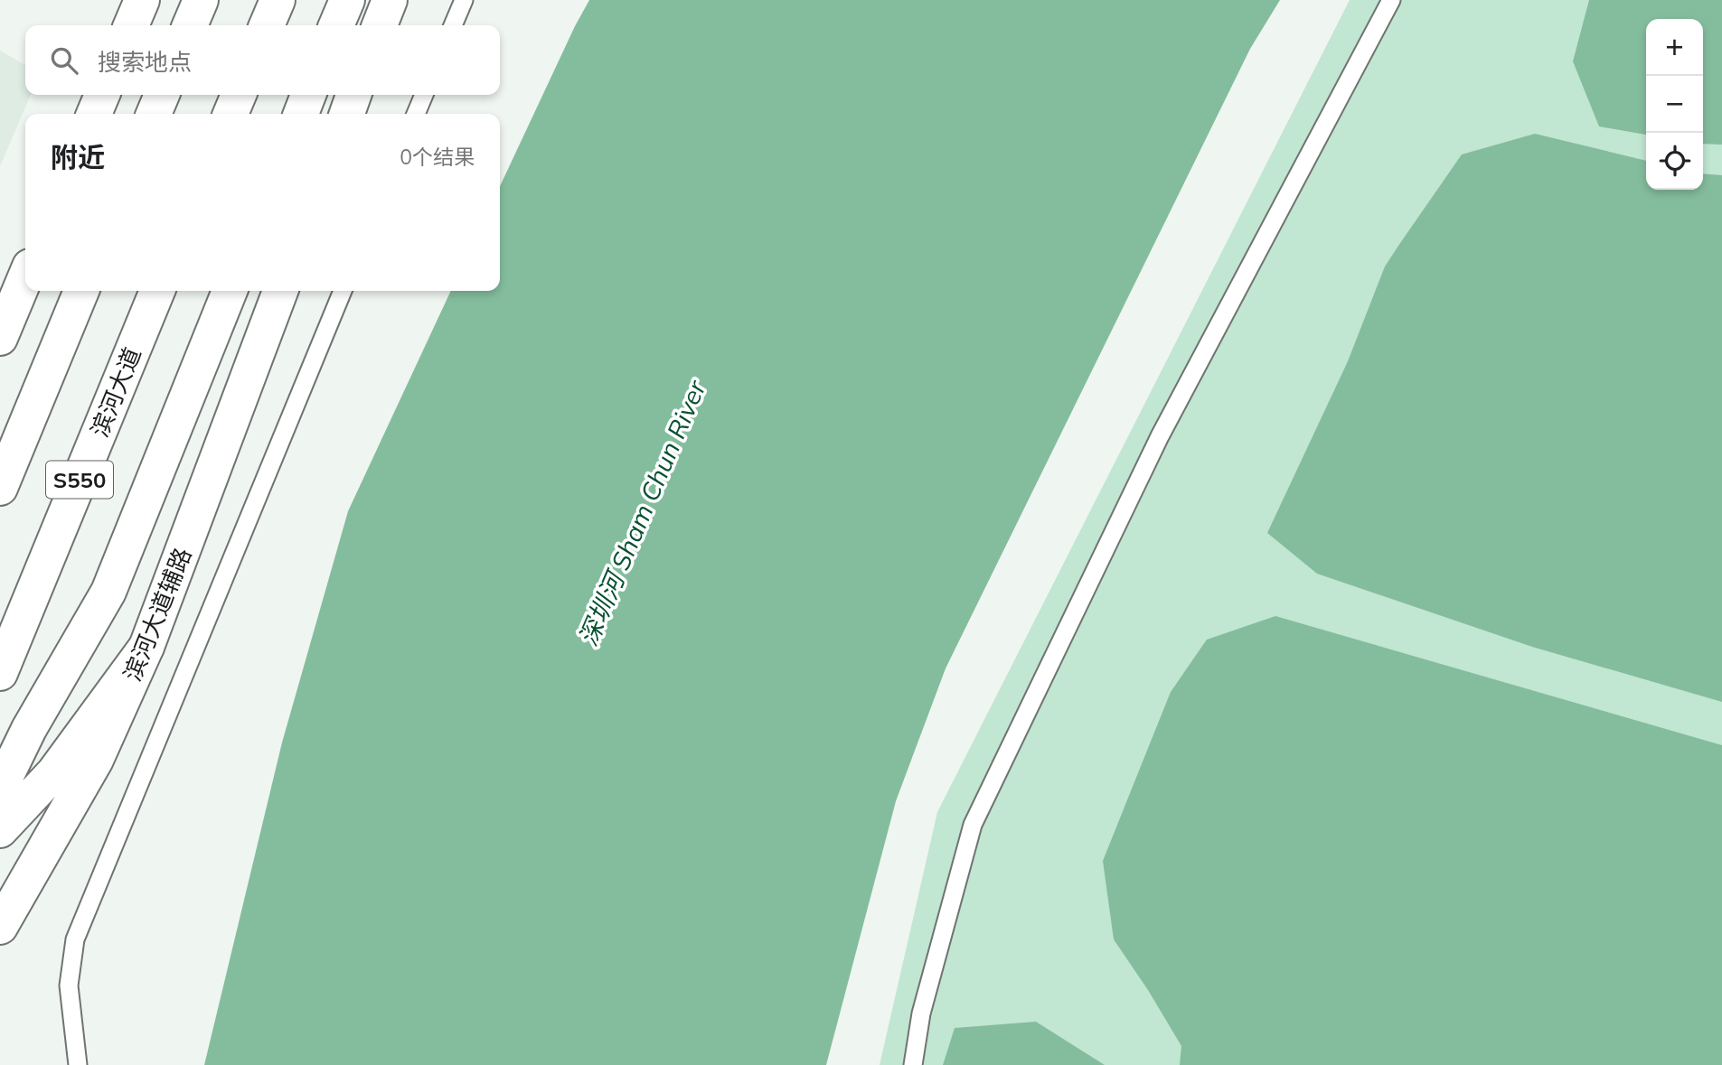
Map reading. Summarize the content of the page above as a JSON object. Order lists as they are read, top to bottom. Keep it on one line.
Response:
{"streets":{"main road":["滨河大道","S550","滨河大道辅路"]},"water":["深圳河 Sham Chun River"],"page":{"map_buttons":["+","−"],"search":"搜索地点","heading":["附近","0个结果"]}}
